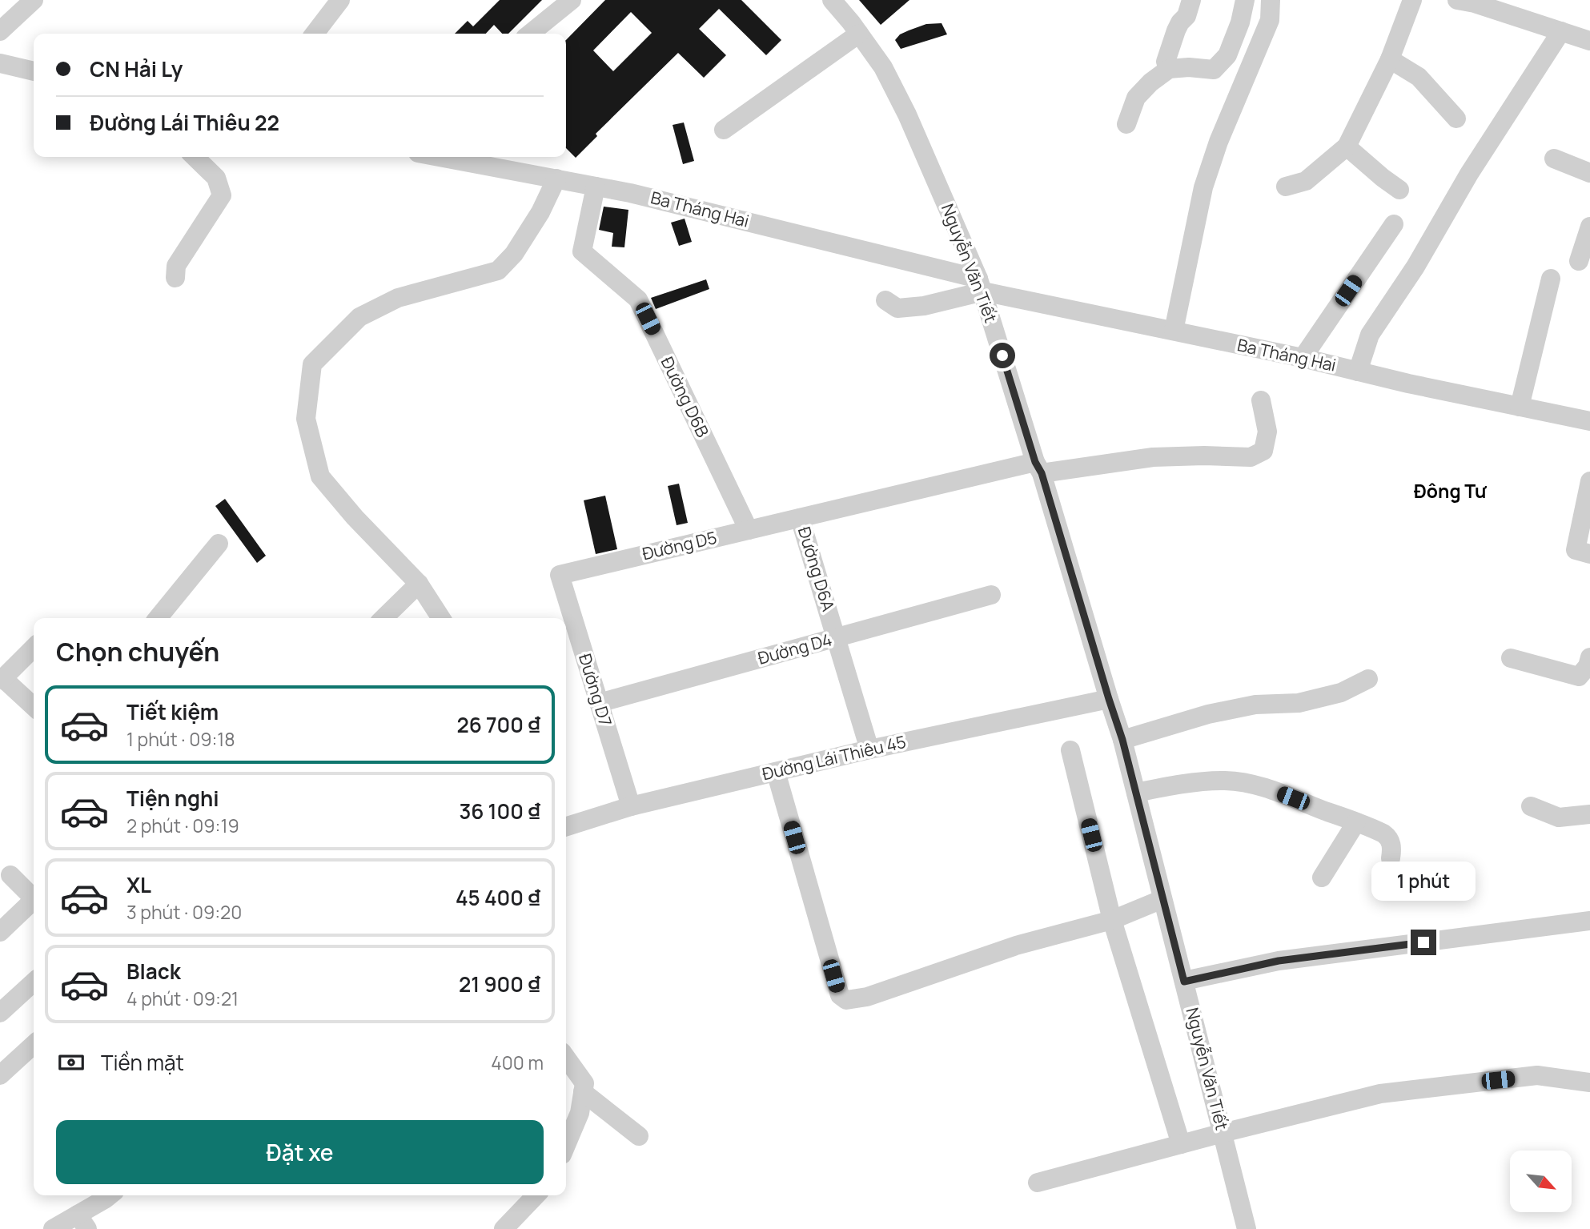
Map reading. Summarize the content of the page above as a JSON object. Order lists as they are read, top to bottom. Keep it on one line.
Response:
{"streets":{"street":["Ba Tháng Hai","Nguyễn Văn Tiết","Đường D6B","Đường D5","Đường D6A","Đường D4","Đường D7","Đường Lái Thiêu 45"]},"crossings":[["Ba Tháng Hai","Nguyễn Văn Tiết"],["Ba Tháng Hai","Đường D6B"],["Nguyễn Văn Tiết","Đường D5"],["Nguyễn Văn Tiết","Đường Lái Thiêu 45"],["Đường D6B","Đường D5"],["Đường D5","Đường D6A"],["Đường D5","Đường D7"],["Đường D6A","Đường D4"],["Đường D6A","Đường Lái Thiêu 45"],["Đường D4","Đường D7"],["Đường D7","Đường Lái Thiêu 45"]],"districts":["Đông Tư"],"north":"bottom right","page":{"banner":["CN Hải Ly","Đường Lái Thiêu 22"],"heading":"Chọn chuyến","list":[{"name":"Tiết kiệm","note":"1 phút · 09:18","value":"26 700 ₫"},{"name":"Tiện nghi","note":"2 phút · 09:19","value":"36 100 ₫"},{"name":"XL","note":"3 phút · 09:20","value":"45 400 ₫"},{"name":"Black","note":"4 phút · 09:21","value":"21 900 ₫"}],"bubble":"1 phút","pay":["Tiền mặt","400 m"],"buttons":"Đặt xe"}}
